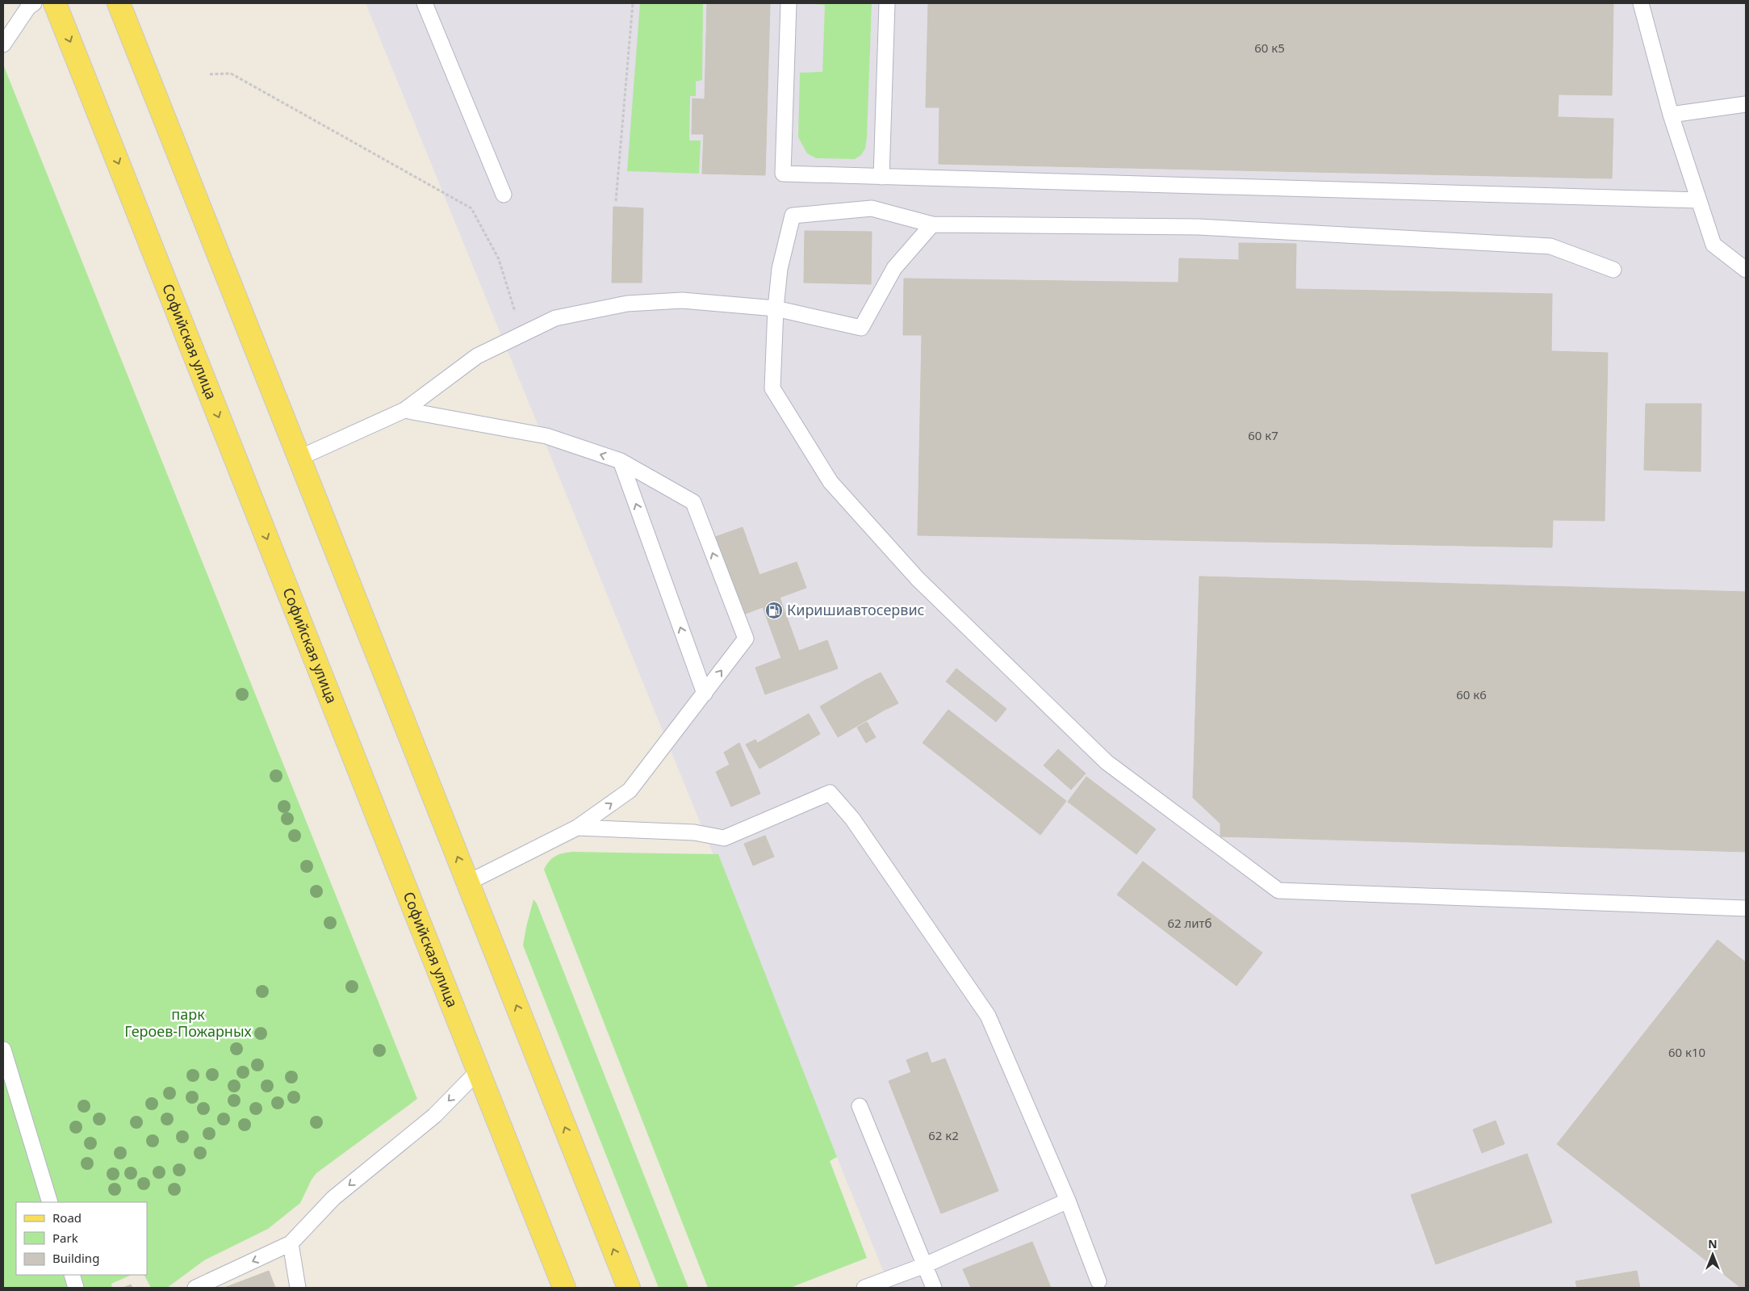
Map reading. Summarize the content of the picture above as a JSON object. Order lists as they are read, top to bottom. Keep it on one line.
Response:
{"streets":{"main road":["Софийская улица"]},"parks":["парк Героев-Пожарных"],"places":{"fuel station":["Киришиавтосервис"]},"house_numbers":["60 к5","60 к7","60 к6","62 литб","60 к10","62 к2"],"legend":["Road","Park","Building"],"north":"top"}
